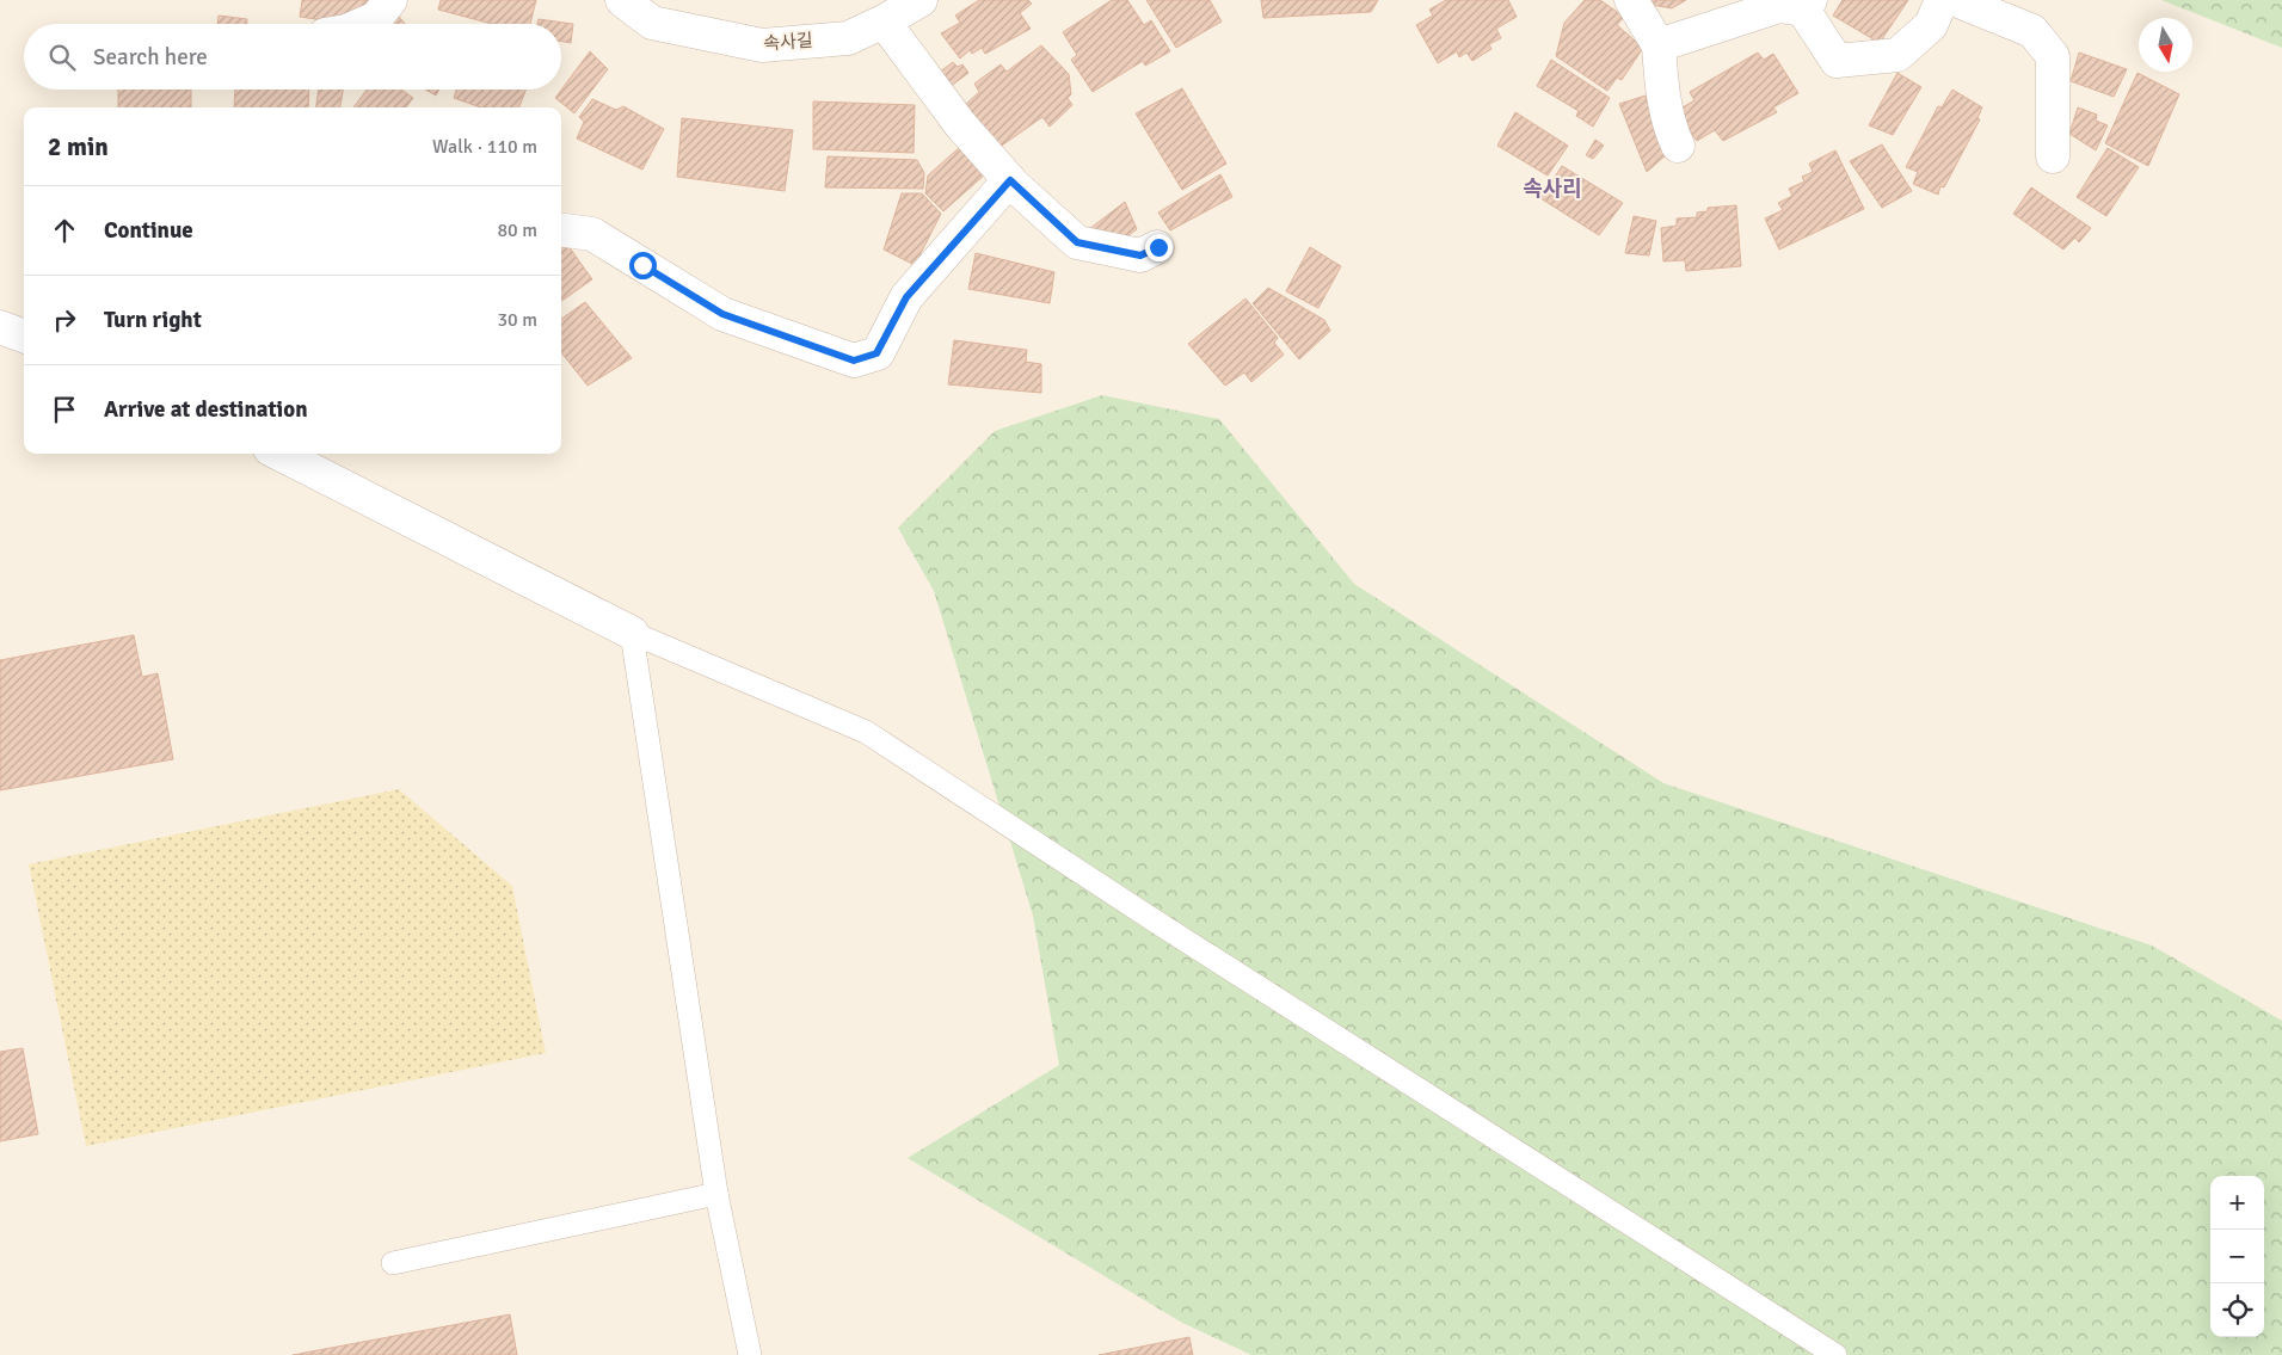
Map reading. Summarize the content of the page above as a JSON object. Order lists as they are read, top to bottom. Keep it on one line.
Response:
{"streets":{"street":["속사길"]},"districts":["속사리"],"north":"bottom","page":{"search":"Search here","heading":["2 min","Walk · 110 m"],"list":[["Continue","80 m"],["Turn right","30 m"],"Arrive at destination"],"map_buttons":["+","−"]}}
